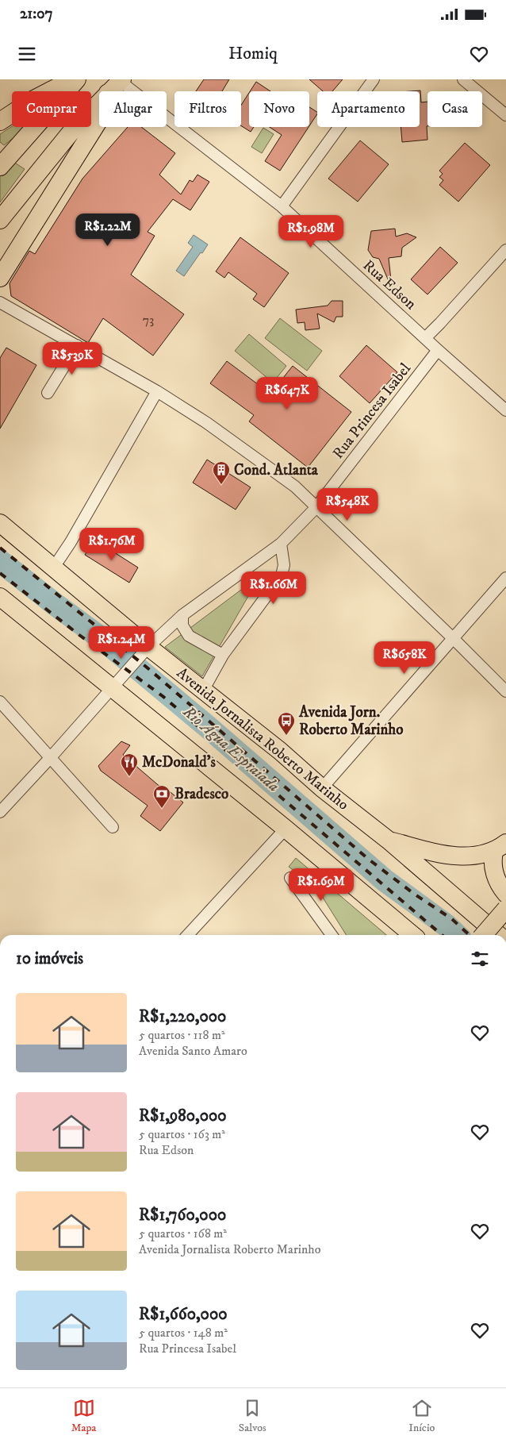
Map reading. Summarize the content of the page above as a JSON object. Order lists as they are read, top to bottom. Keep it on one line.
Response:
{"streets":{"main road":["Avenida Jornalista Roberto Marinho"],"street":["Rua Edson","Rua Princesa Isabel"]},"crossings":[["Rua Edson","Rua Princesa Isabel"],["Rua Princesa Isabel","Avenida Jornalista Roberto Marinho"]],"water":["Rio Água Espraiada"],"places":{"building":["Cond. Atlanta"],"bus stop":["Avenida Jorn. Roberto Marinho"],"restaurant":["McDonald's"],"bank":["Bradesco"]},"house_numbers":["73"],"page":{"status":"21:07","header":"Homiq","chip":["Comprar","Alugar","Filtros","Novo","Apartamento","Casa"],"price":["R$1.22M","R$1.98M","R$539K","R$647K","R$548K","R$1.76M","R$1.66M","R$1.24M","R$658K","R$1.69M"],"heading":"10 imóveis","list":[{"name":"R$1,220,000","note":"5 quartos · 118 m² · Avenida Santo Amaro"},{"name":"R$1,980,000","note":"5 quartos · 163 m² · Rua Edson"},{"name":"R$1,760,000","note":"5 quartos · 168 m² · Avenida Jornalista Roberto Marinho"},{"name":"R$1,660,000","note":"5 quartos · 148 m² · Rua Princesa Isabel"}],"tabs":["Mapa","Salvos","Início"]}}
